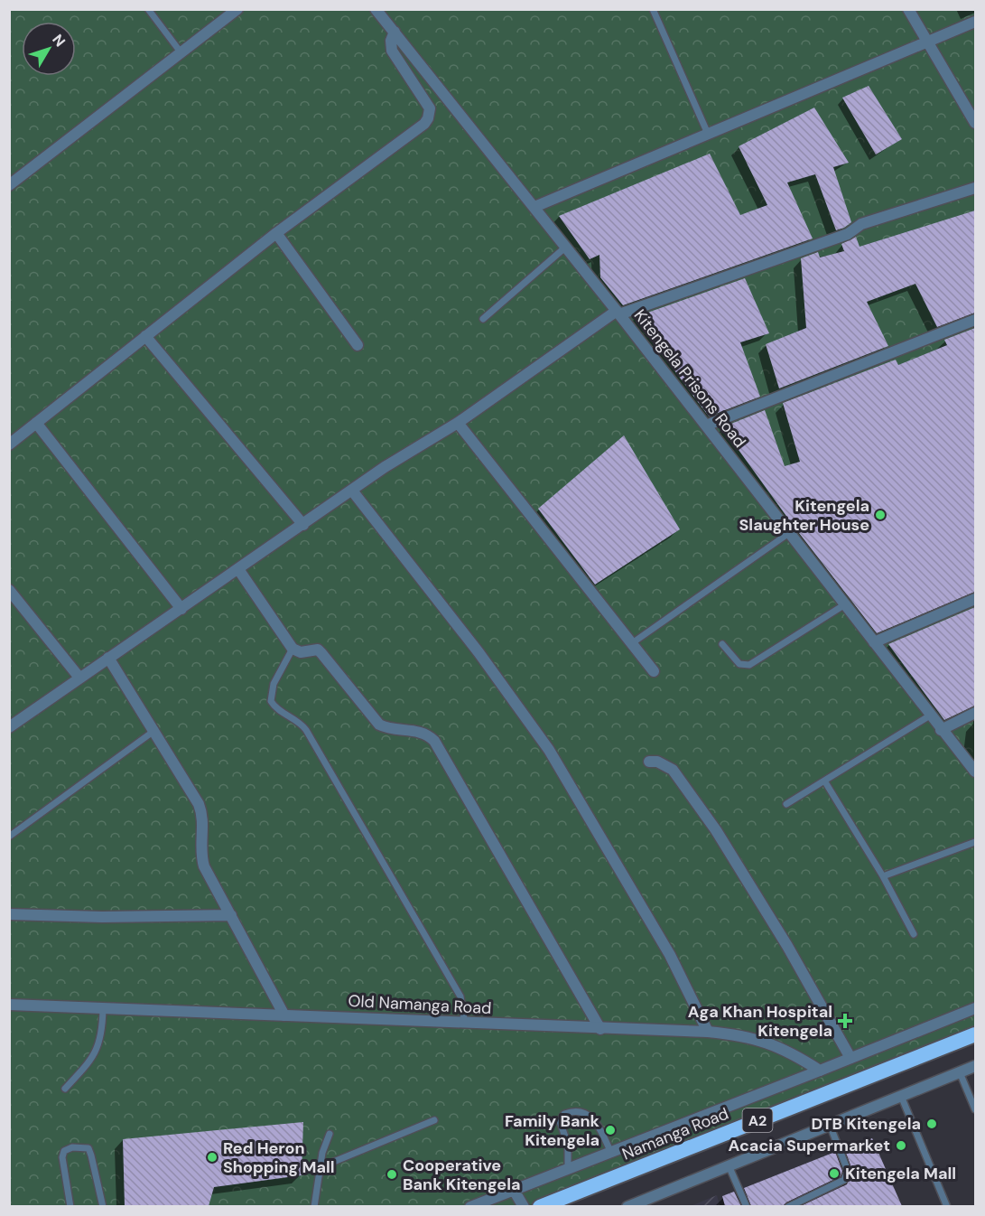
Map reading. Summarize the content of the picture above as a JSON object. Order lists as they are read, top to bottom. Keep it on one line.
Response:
{"streets":{"highway":["A2","Namanga Road"],"street":["Kitengela Prisons Road","Old Namanga Road"]},"places":{"other":["Kitengela Slaughter House","DTB Kitengela","Family Bank Kitengela","Acacia Supermarket","Red Heron Shopping Mall","Kitengela Mall","Cooperative Bank Kitengela"],"health":["Aga Khan Hospital Kitengela"]},"north":"top right"}
